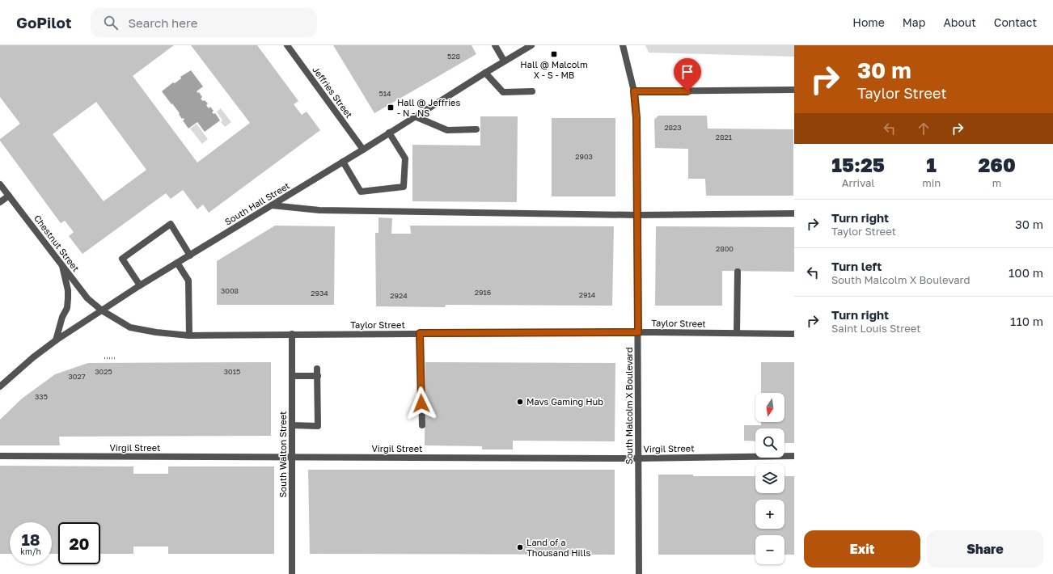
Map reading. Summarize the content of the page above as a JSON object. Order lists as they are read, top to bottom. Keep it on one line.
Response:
{"streets":{"street":["Jeffries Street","South Hall Street","Chestnut Street","Taylor Street","South Malcolm X Boulevard","Virgil Street","South Walton Street"]},"crossings":[["Jeffries Street","South Hall Street"],["South Hall Street","Chestnut Street"],["South Hall Street","Taylor Street"],["Chestnut Street","Taylor Street"],["Taylor Street","South Malcolm X Boulevard"],["Taylor Street","South Walton Street"],["South Malcolm X Boulevard","Virgil Street"],["Virgil Street","South Walton Street"]],"places":{"transit":["Hall @ Malcolm X - S - MB","Hall @ Jeffries - N - NS"],"other":["Mavs Gaming Hub","Land of a Thousand Hills"]},"house_numbers":["528","514","2823","2821","2903","2800","3008","2916","2934","2914","2924","3025","3015","3027","335"],"north":"bottom","page":{"header":"GoPilot","search":"Search here","nav":["Home","Map","About","Contact"],"turn":["30 m","Taylor Street"],"eta":["15:25","Arrival","1","min","260","m"],"list":[{"name":"Turn right","note":"Taylor Street","value":"30 m"},{"name":"Turn left","note":"South Malcolm X Boulevard","value":"100 m"},{"name":"Turn right","note":"Saint Louis Street","value":"110 m"}],"map_buttons":["+","−"],"speed":"18 km/h","limit":"20","buttons":["Exit","Share"]}}
